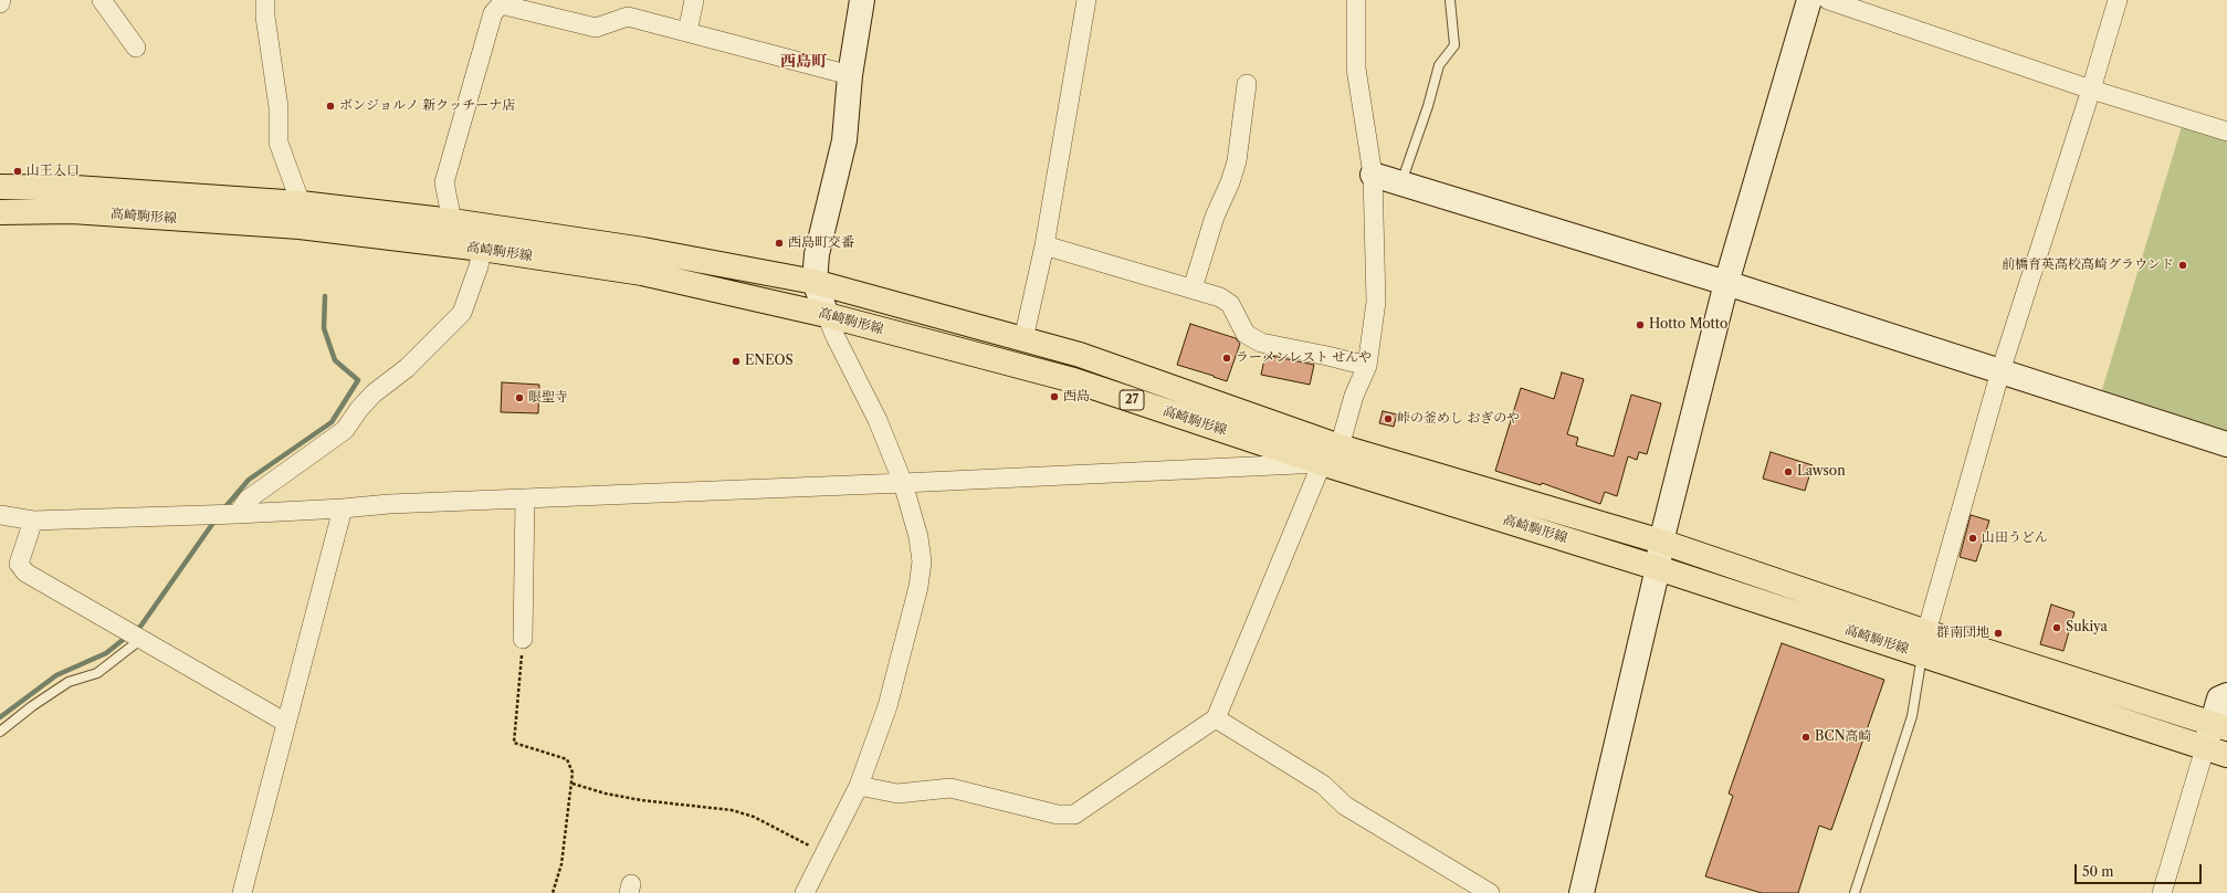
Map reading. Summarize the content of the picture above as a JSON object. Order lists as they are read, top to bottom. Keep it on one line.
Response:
{"streets":{"main road":["高崎駒形線","27"]},"districts":["西島町"],"places":["ボンジョルノ 新クッチーナ店","山王入口","西島町交番","前橋育英高校高崎グラウンド","Hotto Motto","ラーメンレスト せんや","ENEOS","西島","眼聖寺","峠の釜めし おぎのや","Lawson","山田うどん","Sukiya","群南団地","BCN高崎"],"scale_bar":"50 m"}
